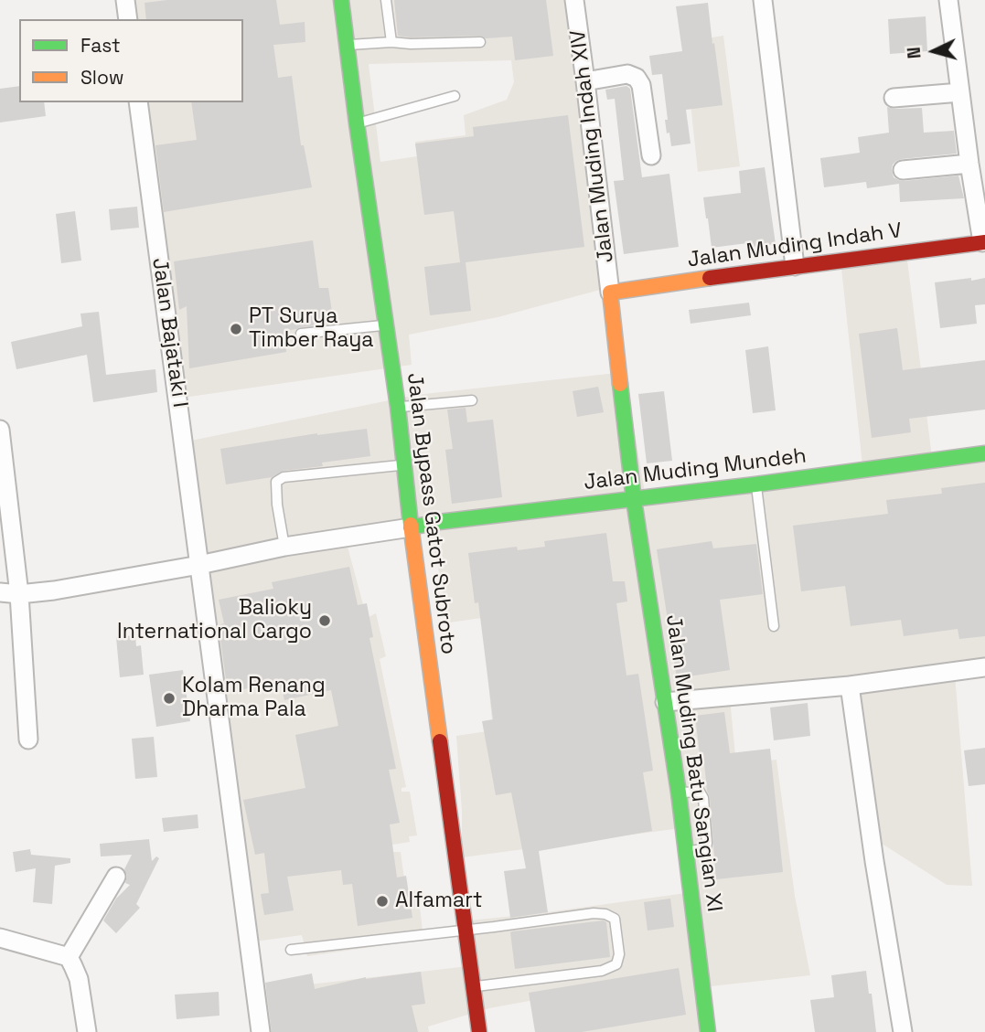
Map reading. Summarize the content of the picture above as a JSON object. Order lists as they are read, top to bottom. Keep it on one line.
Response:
{"streets":{"street":["Jalan Muding Indah XIV","Jalan Muding Indah V","Jalan Bajataki I","Jalan Muding Mundeh","Jalan Bypass Gatot Subroto","Jalan Muding Batu Sangian XI"]},"crossings":[["Jalan Muding Indah XIV","Jalan Muding Indah V"],["Jalan Muding Indah XIV","Jalan Muding Batu Sangian XI"],["Jalan Muding Indah V","Jalan Muding Batu Sangian XI"],["Jalan Muding Mundeh","Jalan Bypass Gatot Subroto"],["Jalan Muding Mundeh","Jalan Muding Batu Sangian XI"]],"places":["PT Surya Timber Raya","Balioky International Cargo","Kolam Renang Dharma Pala","Alfamart"],"legend":["Fast","Slow"],"north":"left"}
